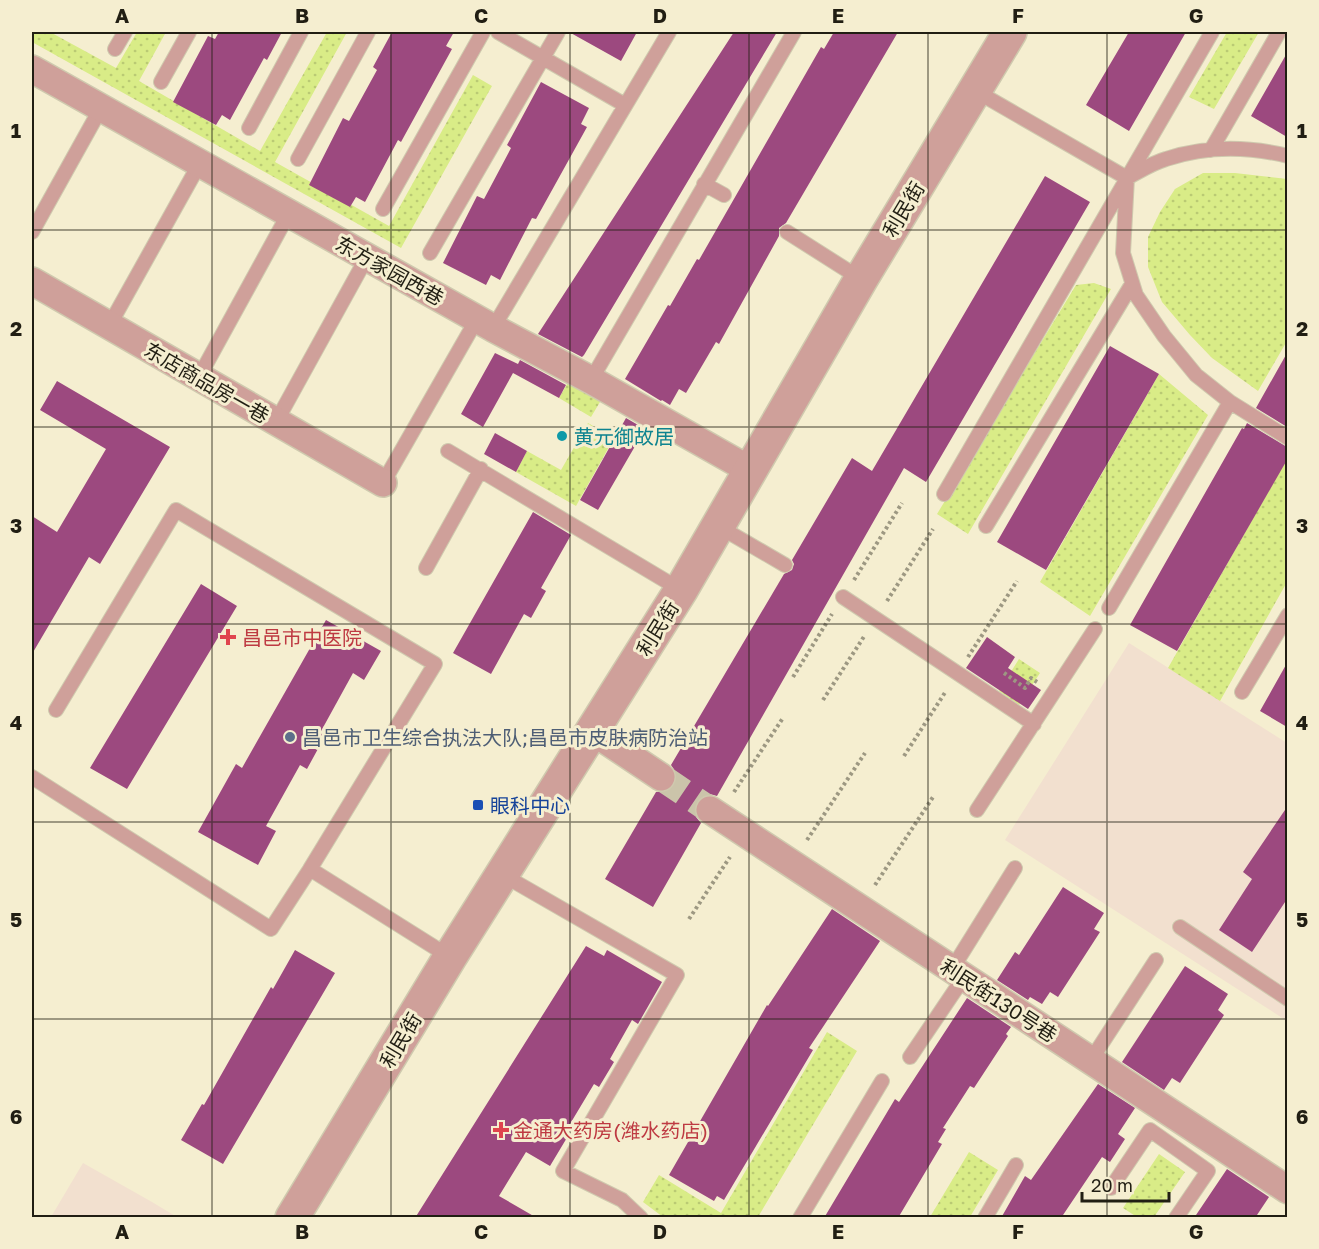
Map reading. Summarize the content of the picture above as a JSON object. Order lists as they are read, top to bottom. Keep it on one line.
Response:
{"streets":{"street":["利民街","东方家园西巷","东店商品房一巷","利民街130号巷"]},"crossings":[["利民街","东方家园西巷"]],"places":{"other":["黄元御故居","昌邑市卫生综合执法大队;昌邑市皮肤病防治站"],"health":["昌邑市中医院","金通大药房(潍水药店)"],"transit":["眼科中心"]},"scale_bar":"20 m","grid":{"columns":["A","B","C","D","E","F","G"],"rows":["1","2","3","4","5","6"]}}
